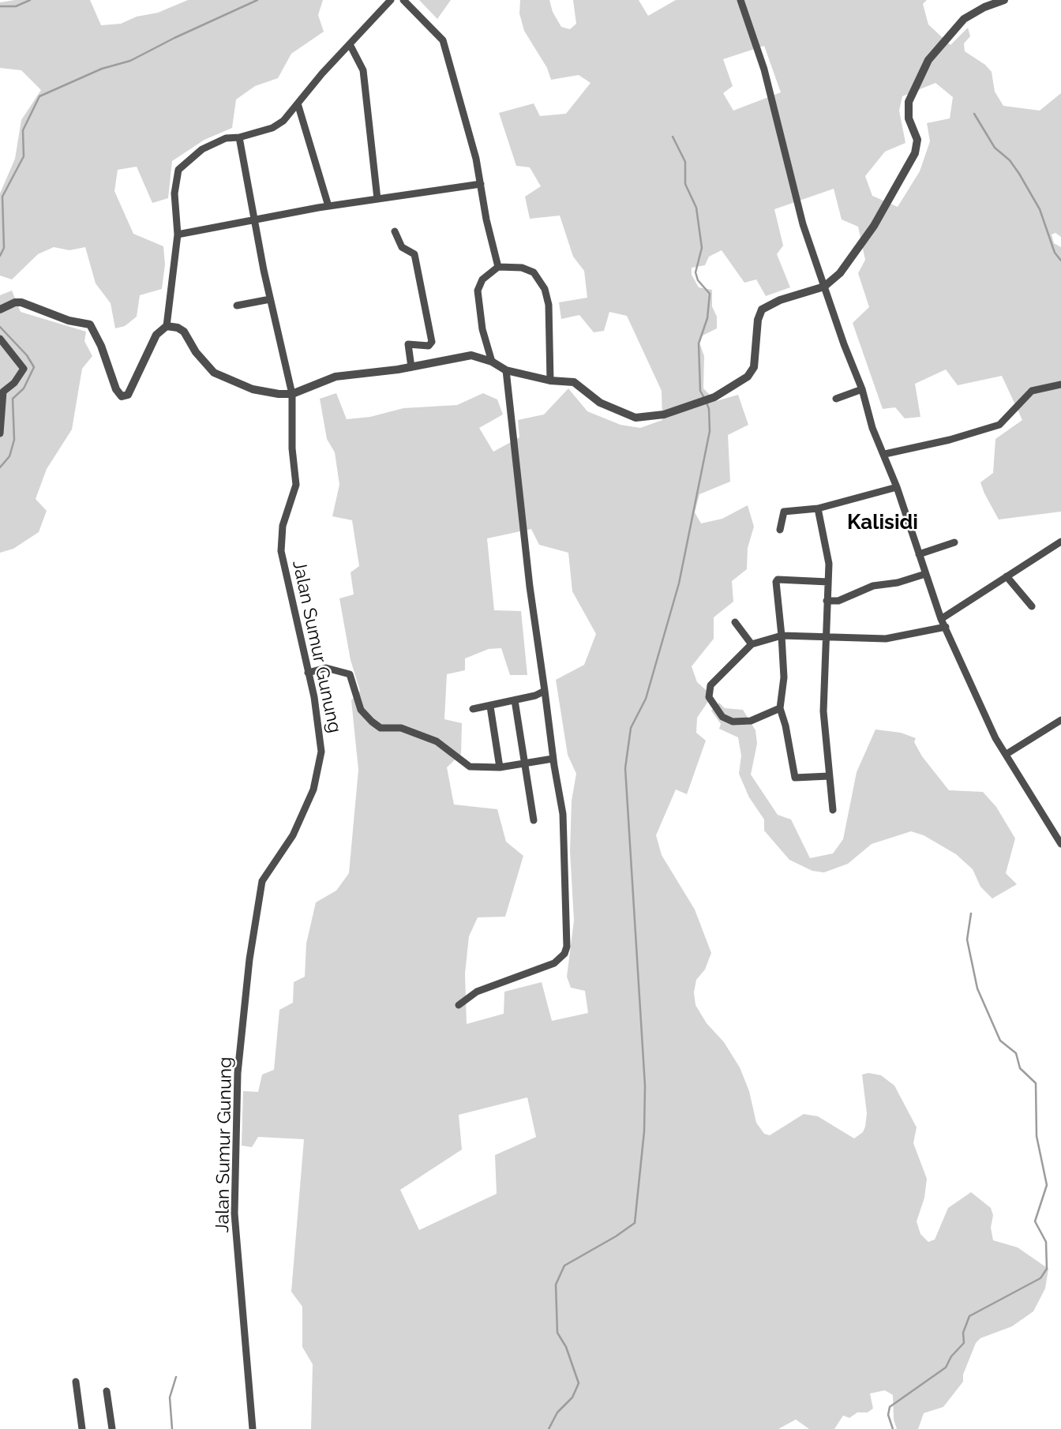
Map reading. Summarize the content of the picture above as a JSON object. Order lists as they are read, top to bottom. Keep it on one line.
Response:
{"streets":{"street":["Jalan Sumur Gunung"]},"districts":["Kalisidi"]}
